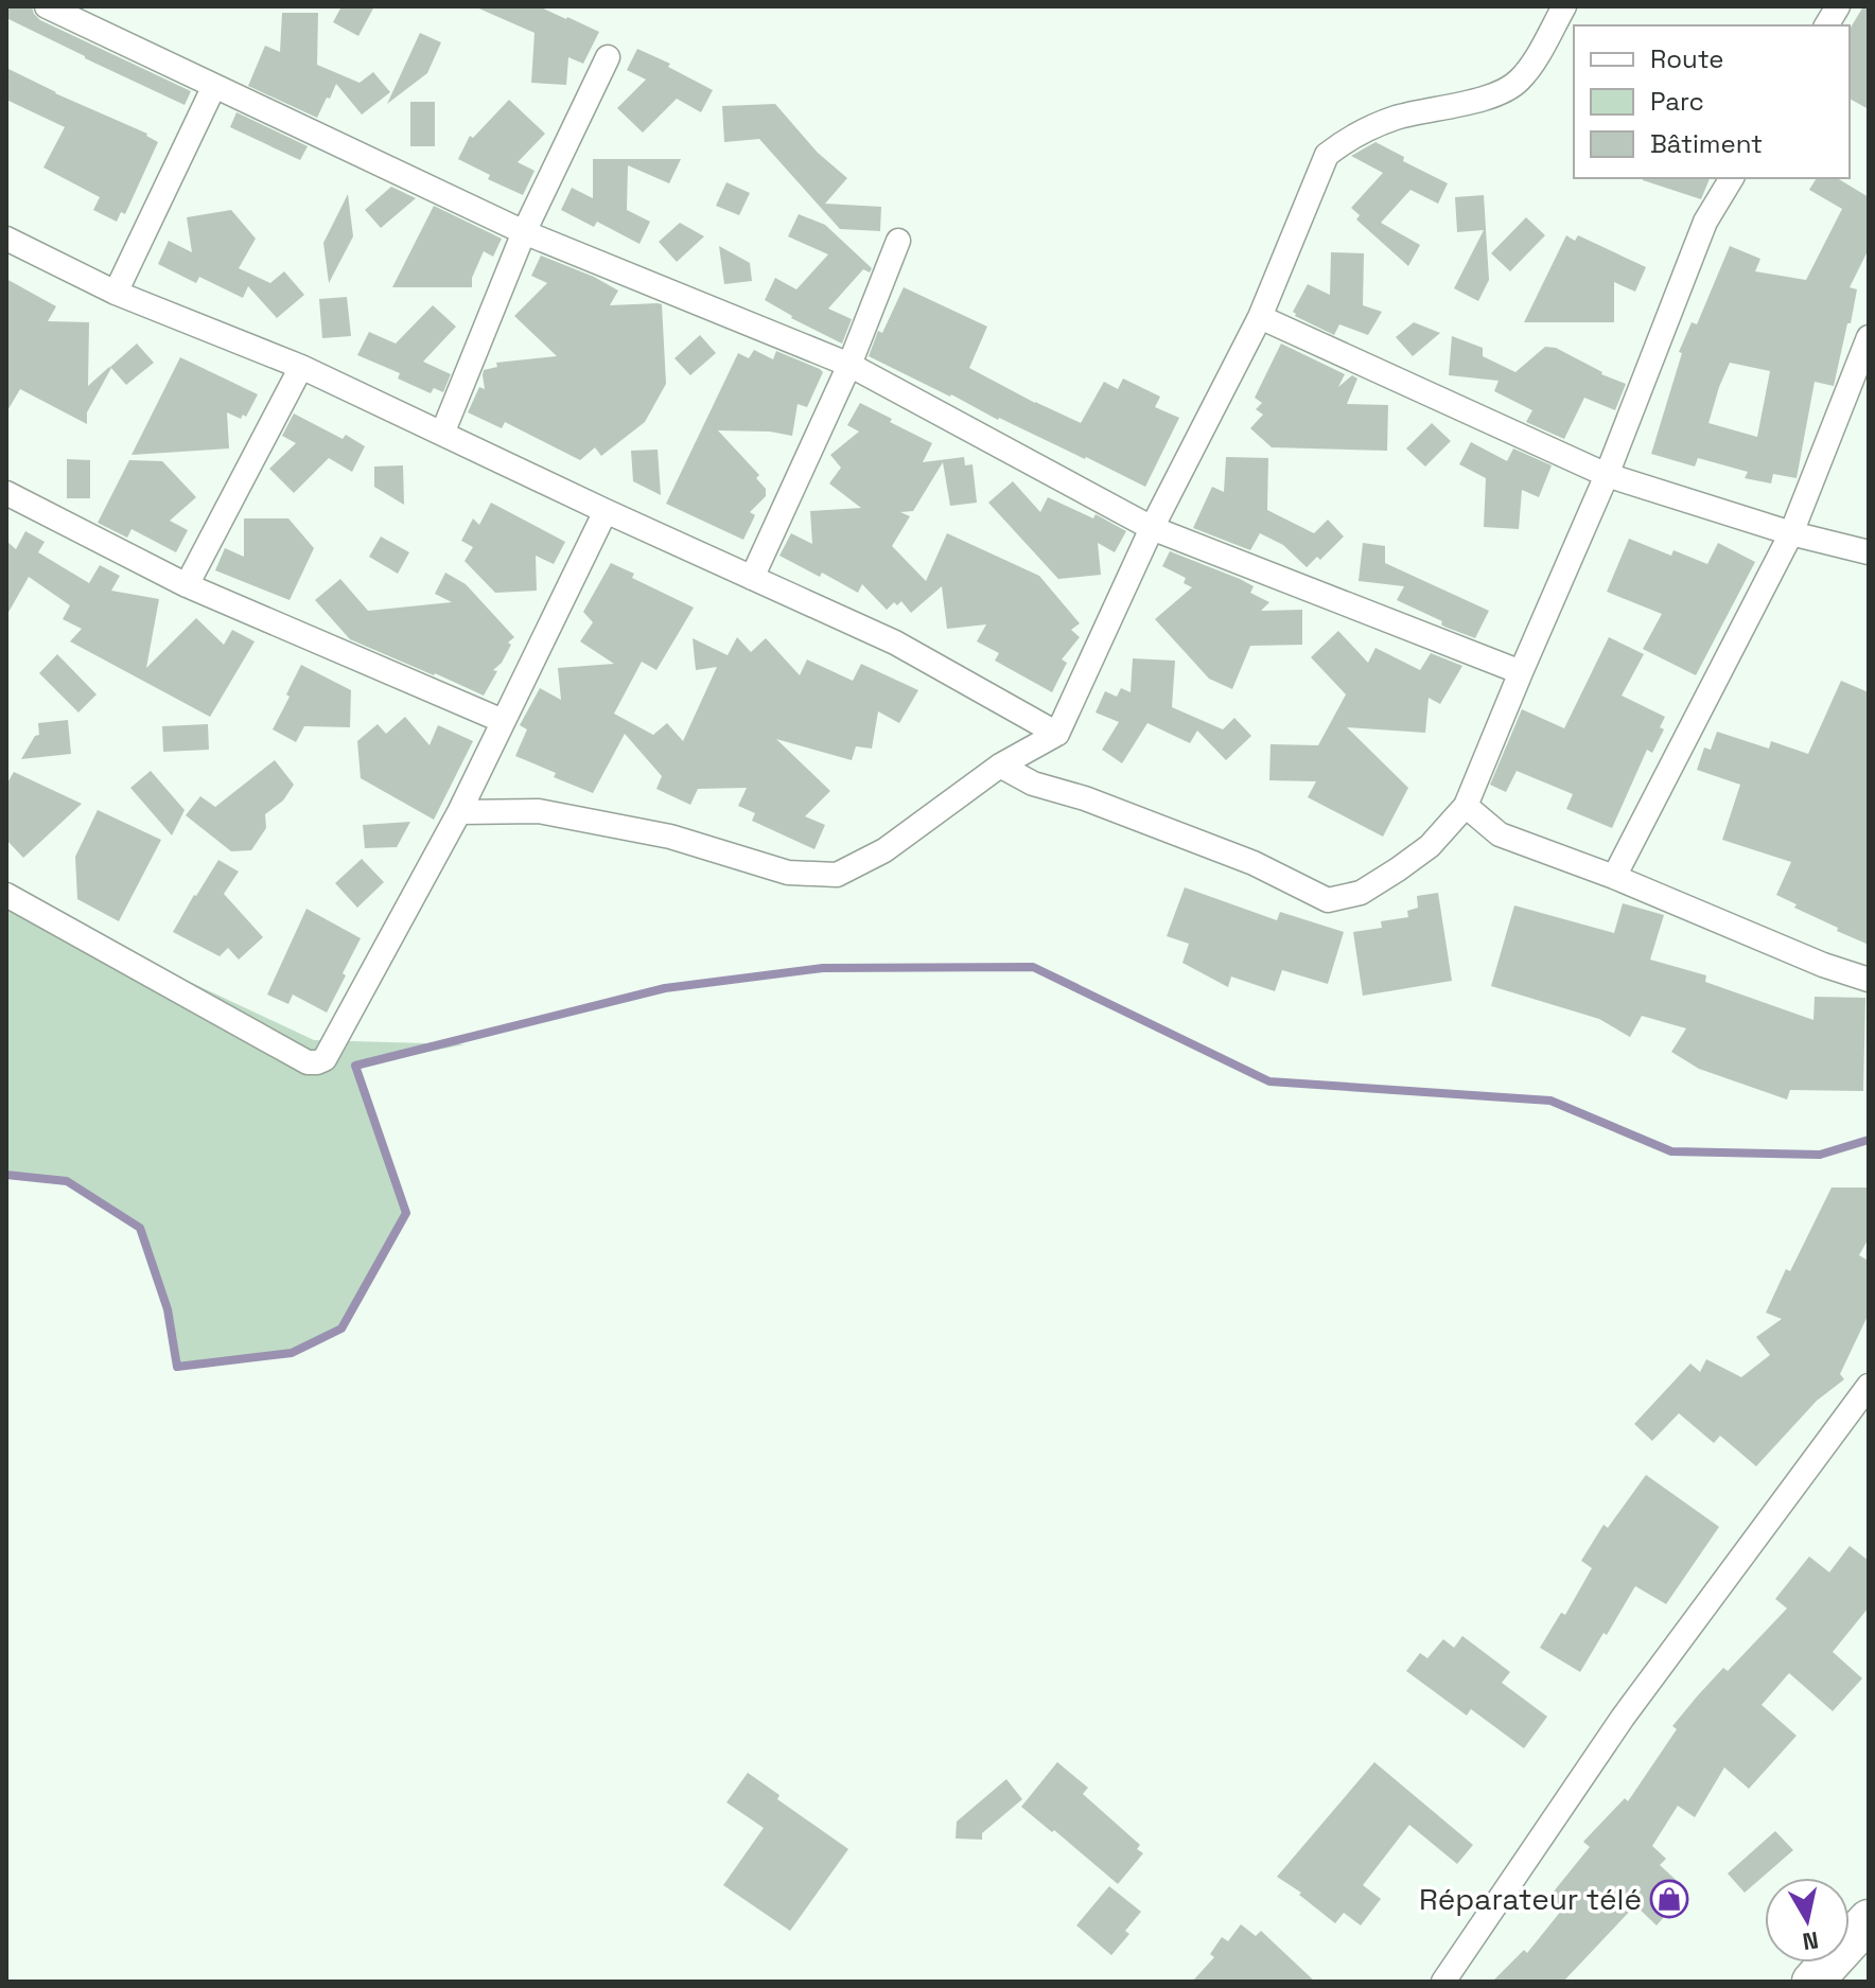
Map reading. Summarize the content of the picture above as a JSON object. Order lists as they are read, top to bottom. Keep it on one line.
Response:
{"places":{"shop":["Réparateur télé"]},"legend":["Route","Parc","Bâtiment"],"north":"bottom"}
